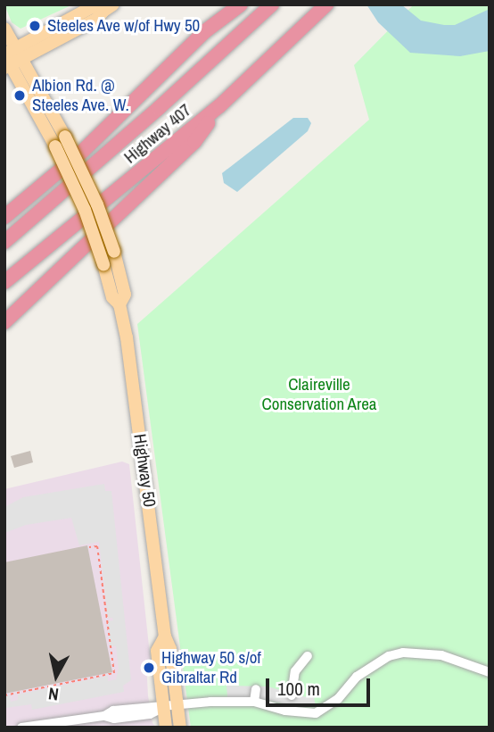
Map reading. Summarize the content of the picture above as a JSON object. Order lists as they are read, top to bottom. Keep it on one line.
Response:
{"streets":{"highway":["Highway 407"],"main road":["Highway 50"]},"parks":["Claireville Conservation Area"],"places":["Steeles Ave w/of Hwy 50","Albion Rd. @ Steeles Ave. W.","Highway 50 s/of Gibraltar Rd"],"scale_bar":"100 m","north":"bottom"}
